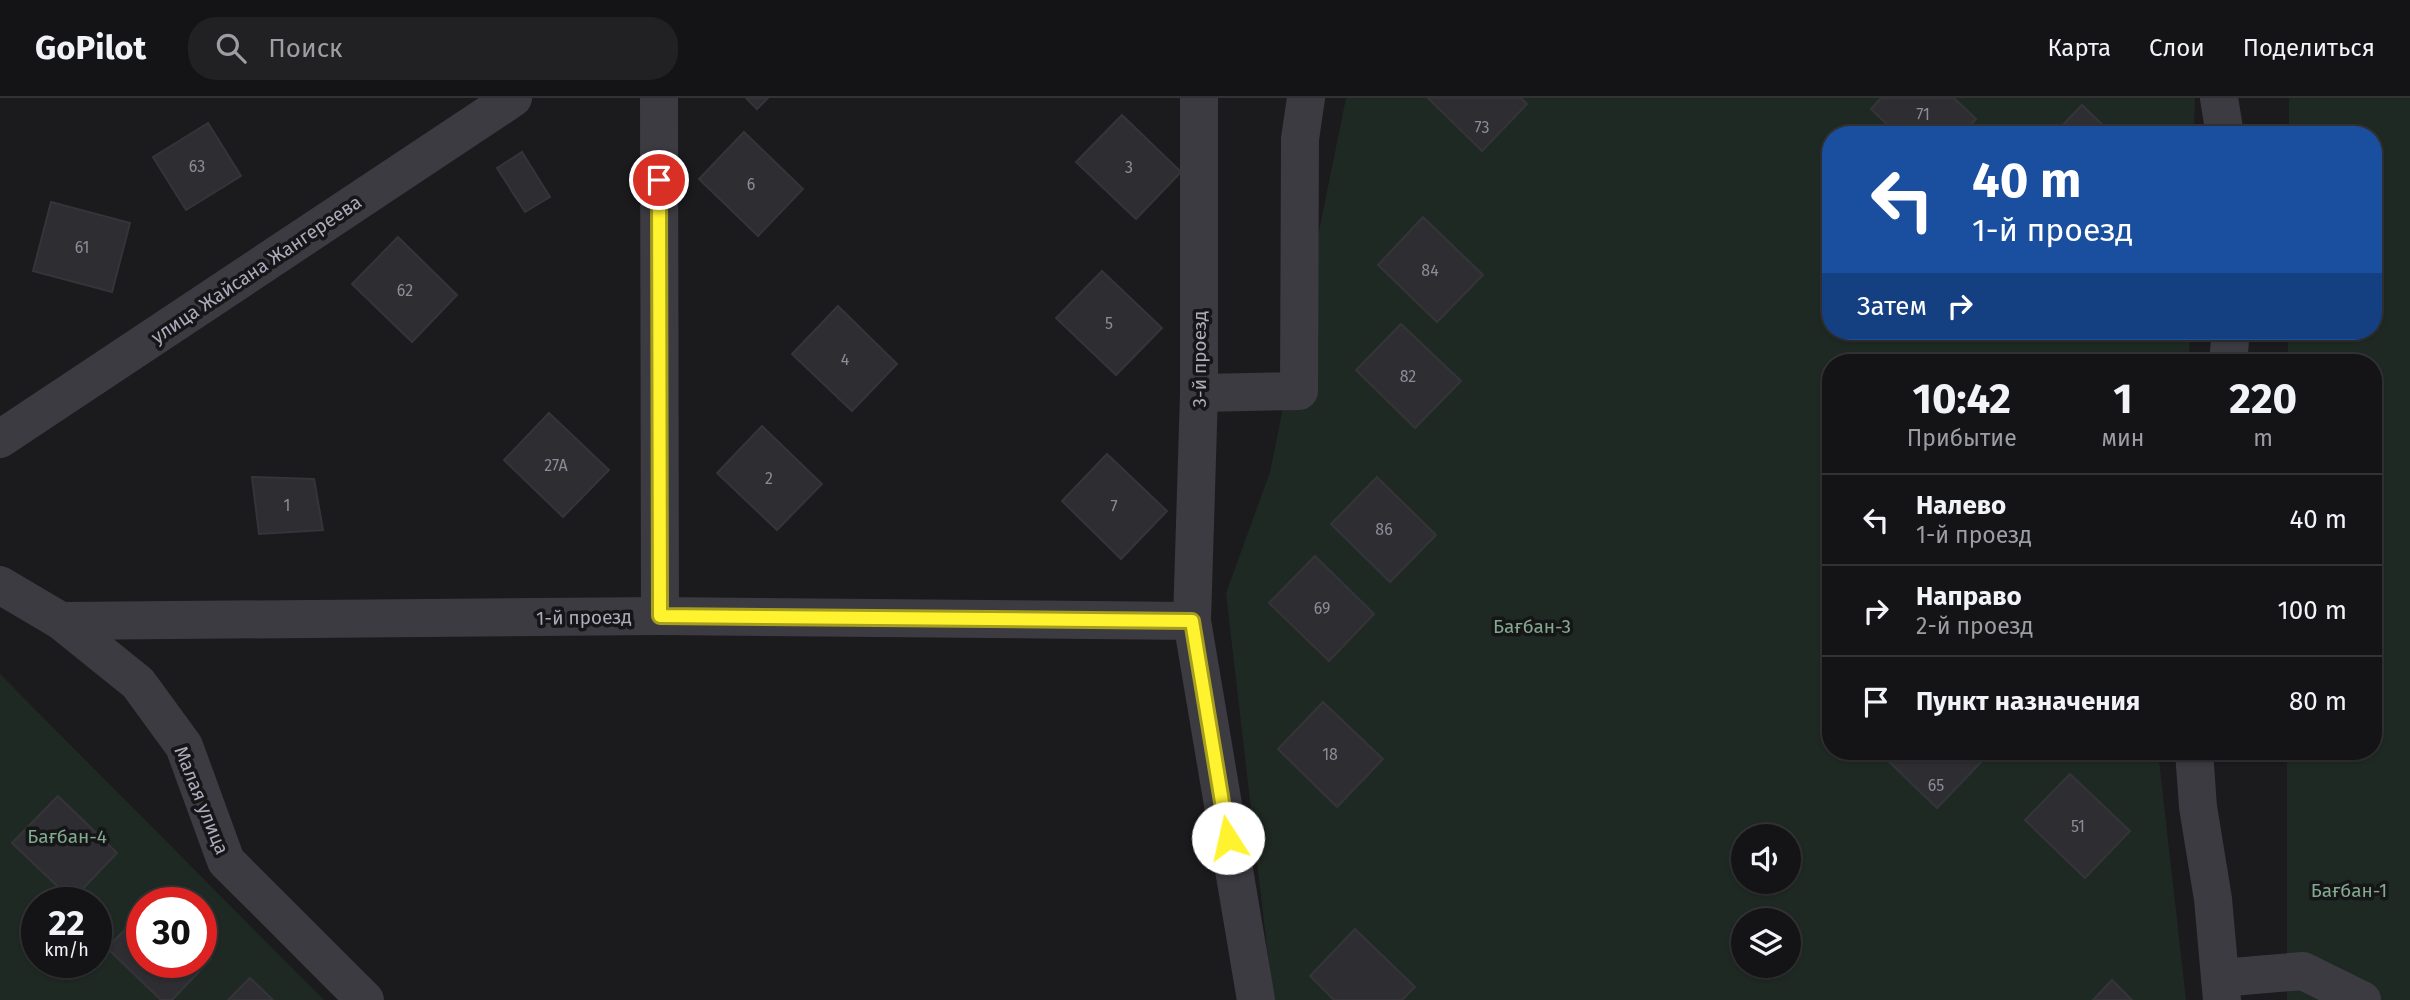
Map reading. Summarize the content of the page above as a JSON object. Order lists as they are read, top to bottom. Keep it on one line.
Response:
{"streets":{"street":["улица Жайсана Жангереева","3-й проезд","1-й проезд","Малая улица"]},"crossings":[["3-й проезд","1-й проезд"],["1-й проезд","Малая улица"]],"parks":["Бағбан-3","Бағбан-4","Бағбан-1"],"house_numbers":["71","73","63","3","6","61","84","62","5","4","82","27А","2","1","7","86","69","18","65","51"],"page":{"header":"GoPilot","search":"Поиск","nav":["Карта","Слои","Поделиться"],"turn":["40 m","1-й проезд"],"then":"Затем","eta":["10:42","Прибытие","1","мин","220","m"],"list":[{"name":"Налево","note":"1-й проезд","value":"40 m"},{"name":"Направо","note":"2-й проезд","value":"100 m"},{"name":"Пункт назначения","value":"80 m"}],"speed":"22 km/h","limit":"30"}}
